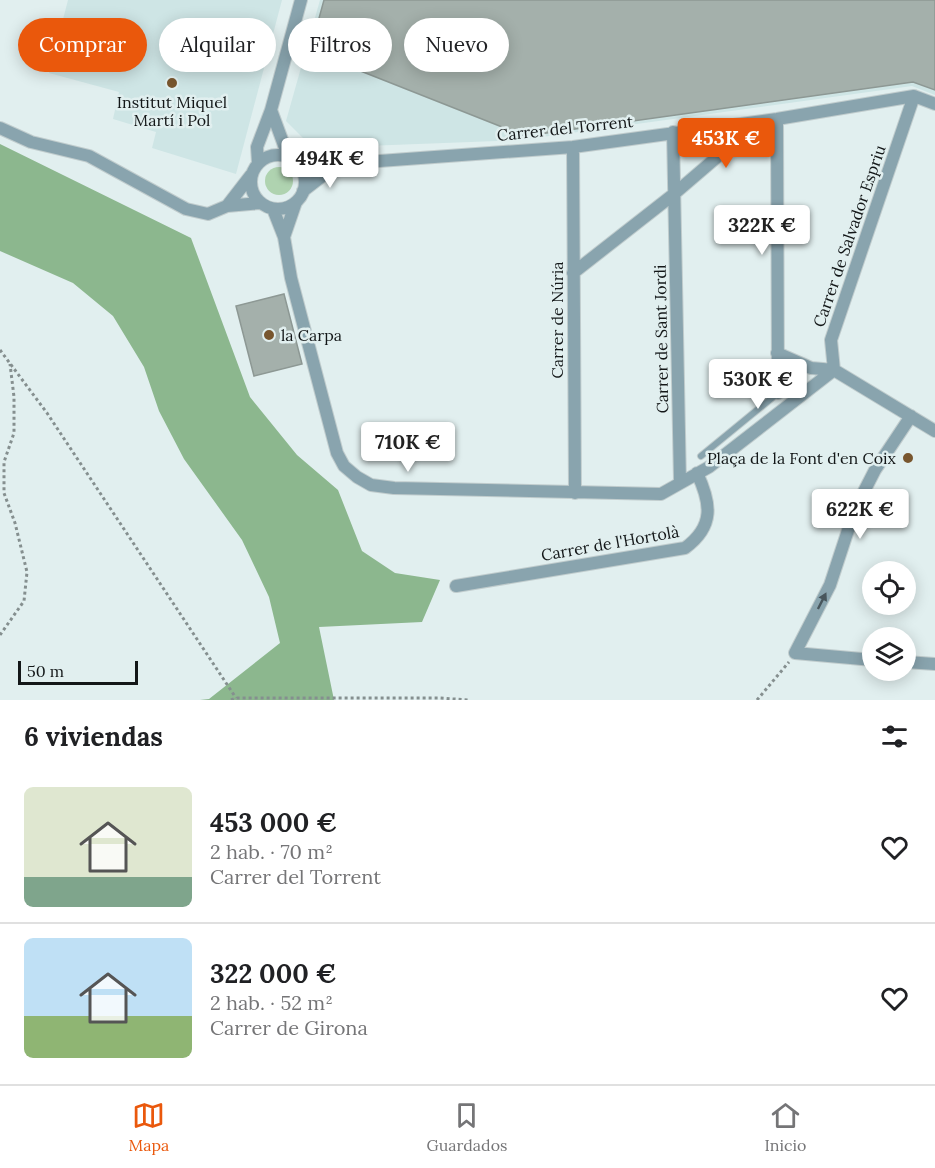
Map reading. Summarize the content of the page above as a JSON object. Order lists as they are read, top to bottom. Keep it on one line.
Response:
{"streets":{"street":["Carrer del Torrent","Carrer de Salvador Espriu","Carrer de Núria","Carrer de Sant Jordi","Carrer de l'Hortolà"]},"crossings":[["Carrer del Torrent","Carrer de Salvador Espriu"],["Carrer del Torrent","Carrer de Núria"],["Carrer del Torrent","Carrer de Sant Jordi"]],"places":["Institut Miquel Martí i Pol","la Carpa","Plaça de la Font d'en Coix"],"scale_bar":"50 m","page":{"chip":["Comprar","Alquilar","Filtros","Nuevo"],"price":["453K €","494K €","322K €","530K €","710K €","622K €"],"scale":"50 m","heading":"6 viviendas","list":[{"name":"453 000 €","note":"2 hab. · 70 m² · Carrer del Torrent"},{"name":"322 000 €","note":"2 hab. · 52 m² · Carrer de Girona"}],"tabs":["Mapa","Guardados","Inicio"]}}
